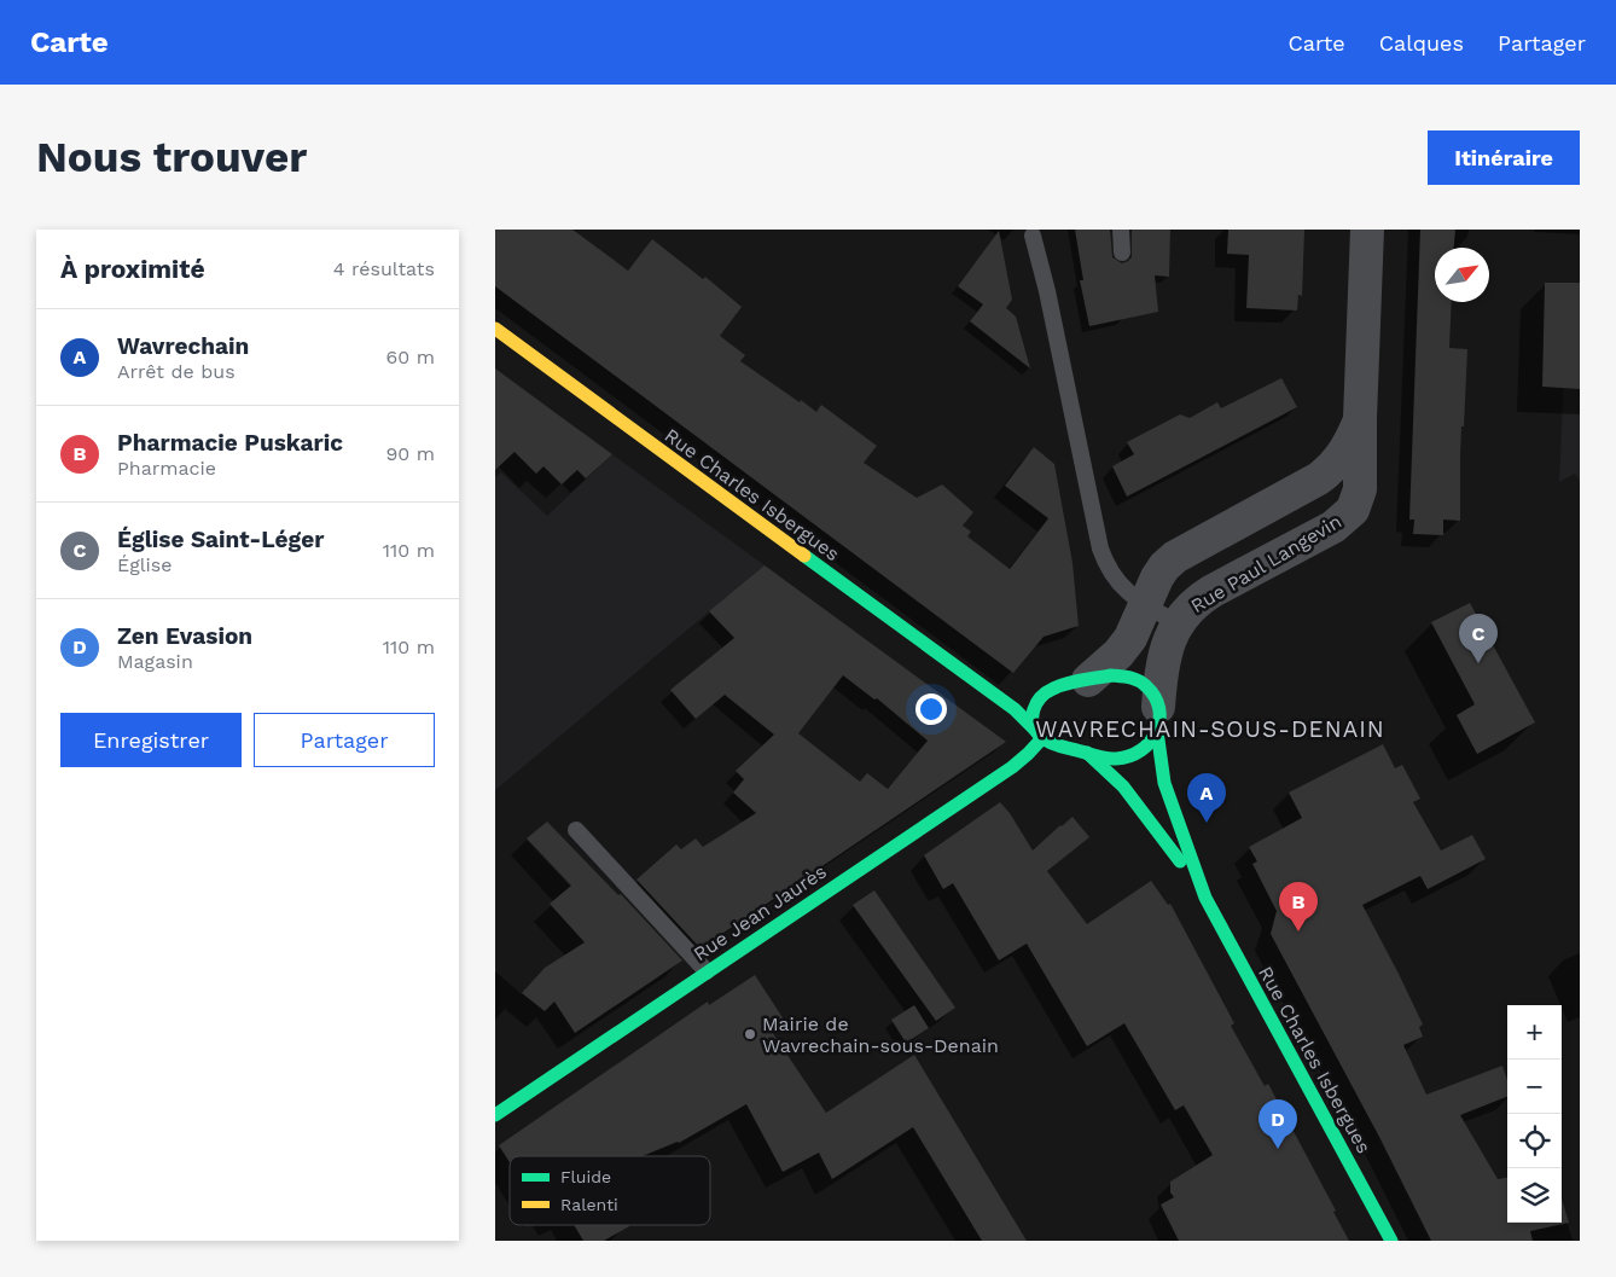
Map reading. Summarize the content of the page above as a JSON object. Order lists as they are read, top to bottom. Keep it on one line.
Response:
{"streets":{"main road":["Rue Charles Isbergues","Rue Jean Jaurès"],"street":["Rue Paul Langevin"]},"crossings":[["Rue Charles Isbergues","Rue Paul Langevin"],["Rue Charles Isbergues","Rue Jean Jaurès"],["Rue Paul Langevin","Rue Jean Jaurès"]],"districts":["WAVRECHAIN-SOUS-DENAIN"],"places":["Mairie de Wavrechain-sous-Denain"],"legend":["Fluide","Ralenti"],"north":"top right","page":{"header":"Carte","nav":["Carte","Calques","Partager"],"buttons":["Itinéraire",["Enregistrer","Partager"]],"title":"Nous trouver","heading":["À proximité","4 résultats"],"list":[{"mark":"A","name":"Wavrechain","note":"Arrêt de bus","value":"60 m"},{"mark":"B","name":"Pharmacie Puskaric","note":"Pharmacie","value":"90 m"},{"mark":"C","name":"Église Saint-Léger","note":"Église","value":"110 m"},{"mark":"D","name":"Zen Evasion","note":"Magasin","value":"110 m"}],"pins":["C","A","B","D"],"map_buttons":["+","−"]}}
